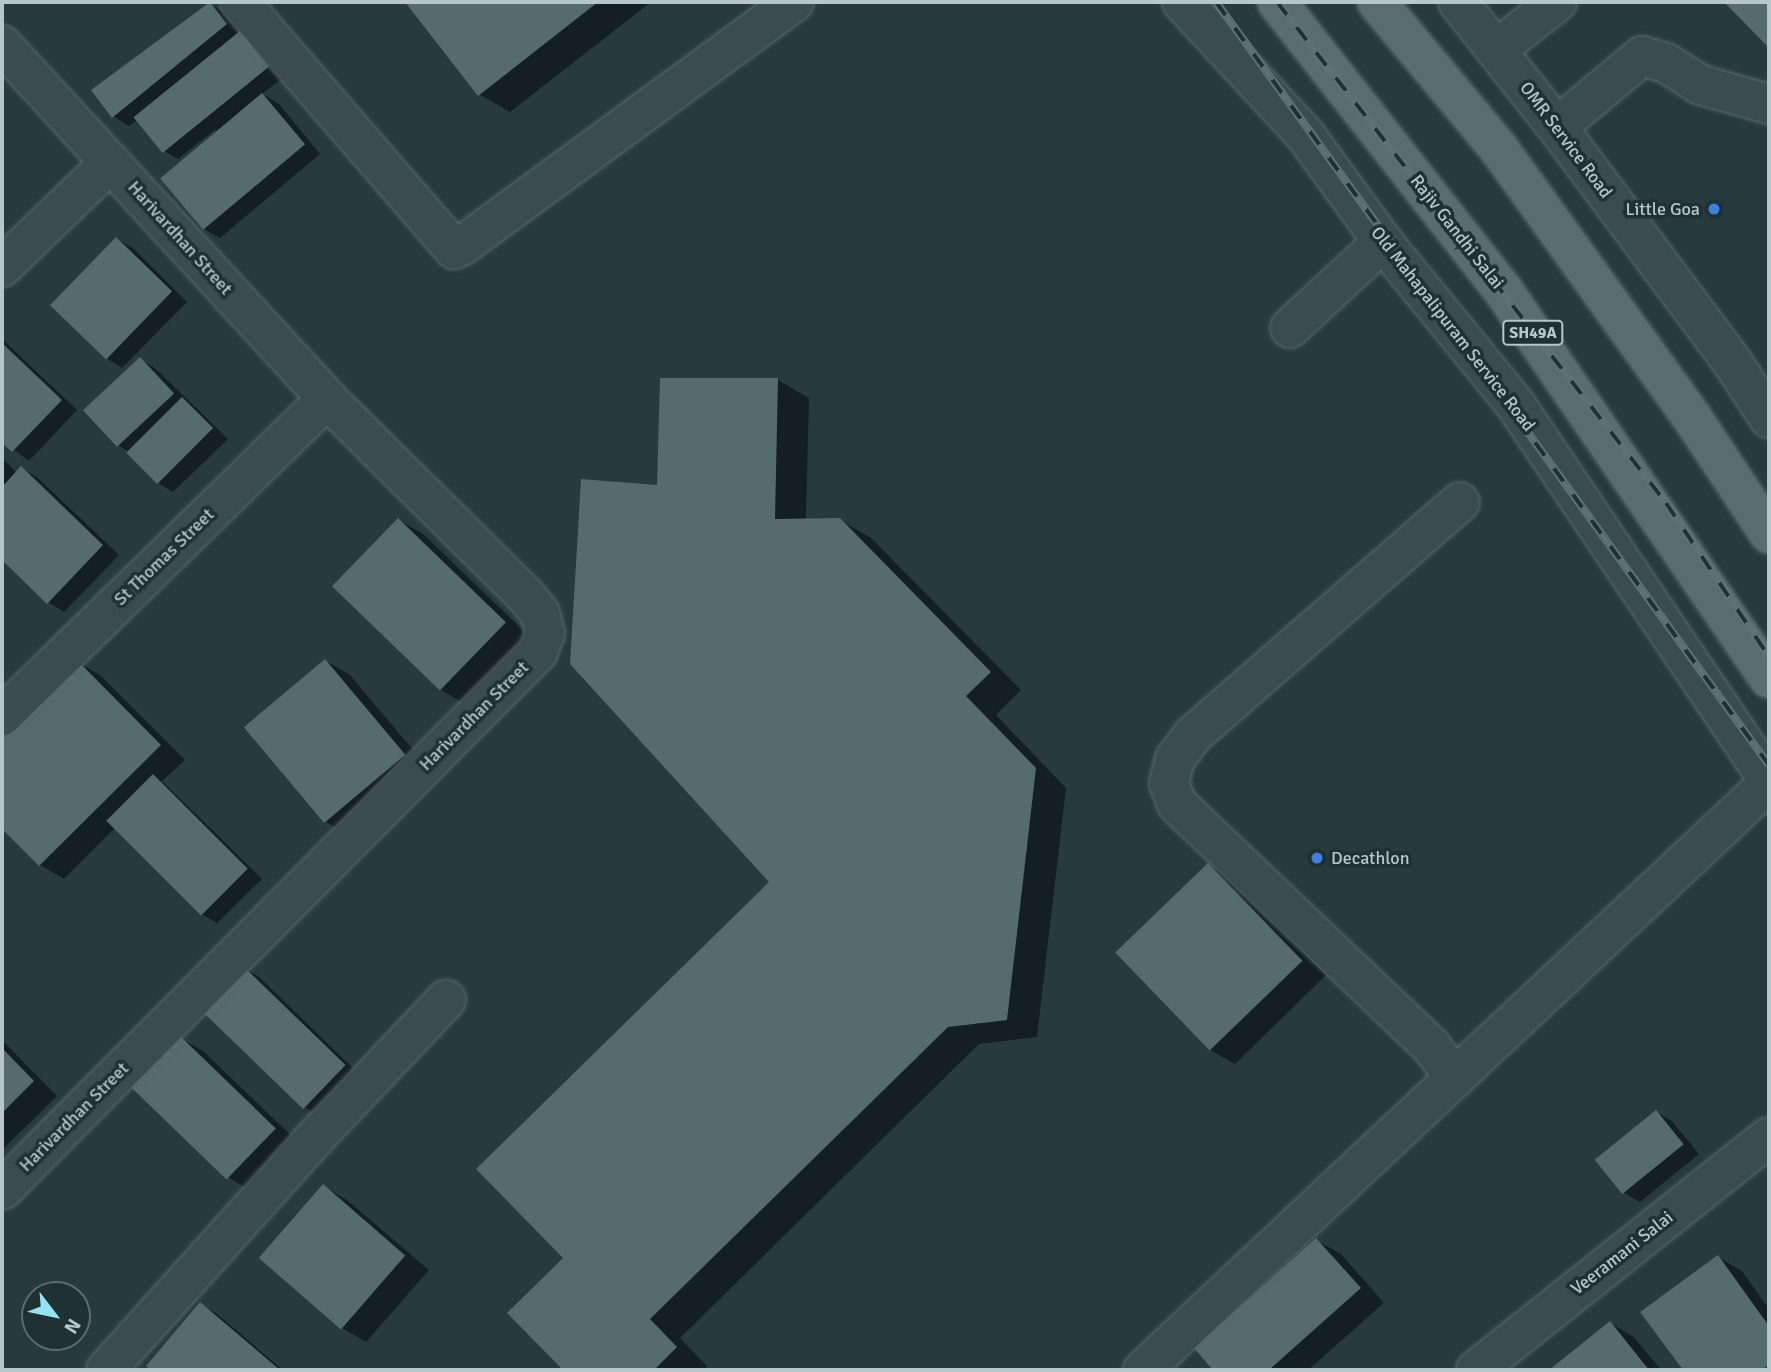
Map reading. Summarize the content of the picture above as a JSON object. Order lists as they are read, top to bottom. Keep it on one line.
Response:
{"streets":{"main road":["Rajiv Gandhi Salai","SH49A"],"street":["OMR Service Road","Harivardhan Street","Old Mahapalipuram Service Road","St Thomas Street","Veeramani Salai"]},"crossings":[["Harivardhan Street","St Thomas Street"]],"places":["Little Goa","Decathlon"],"north":"bottom right"}
